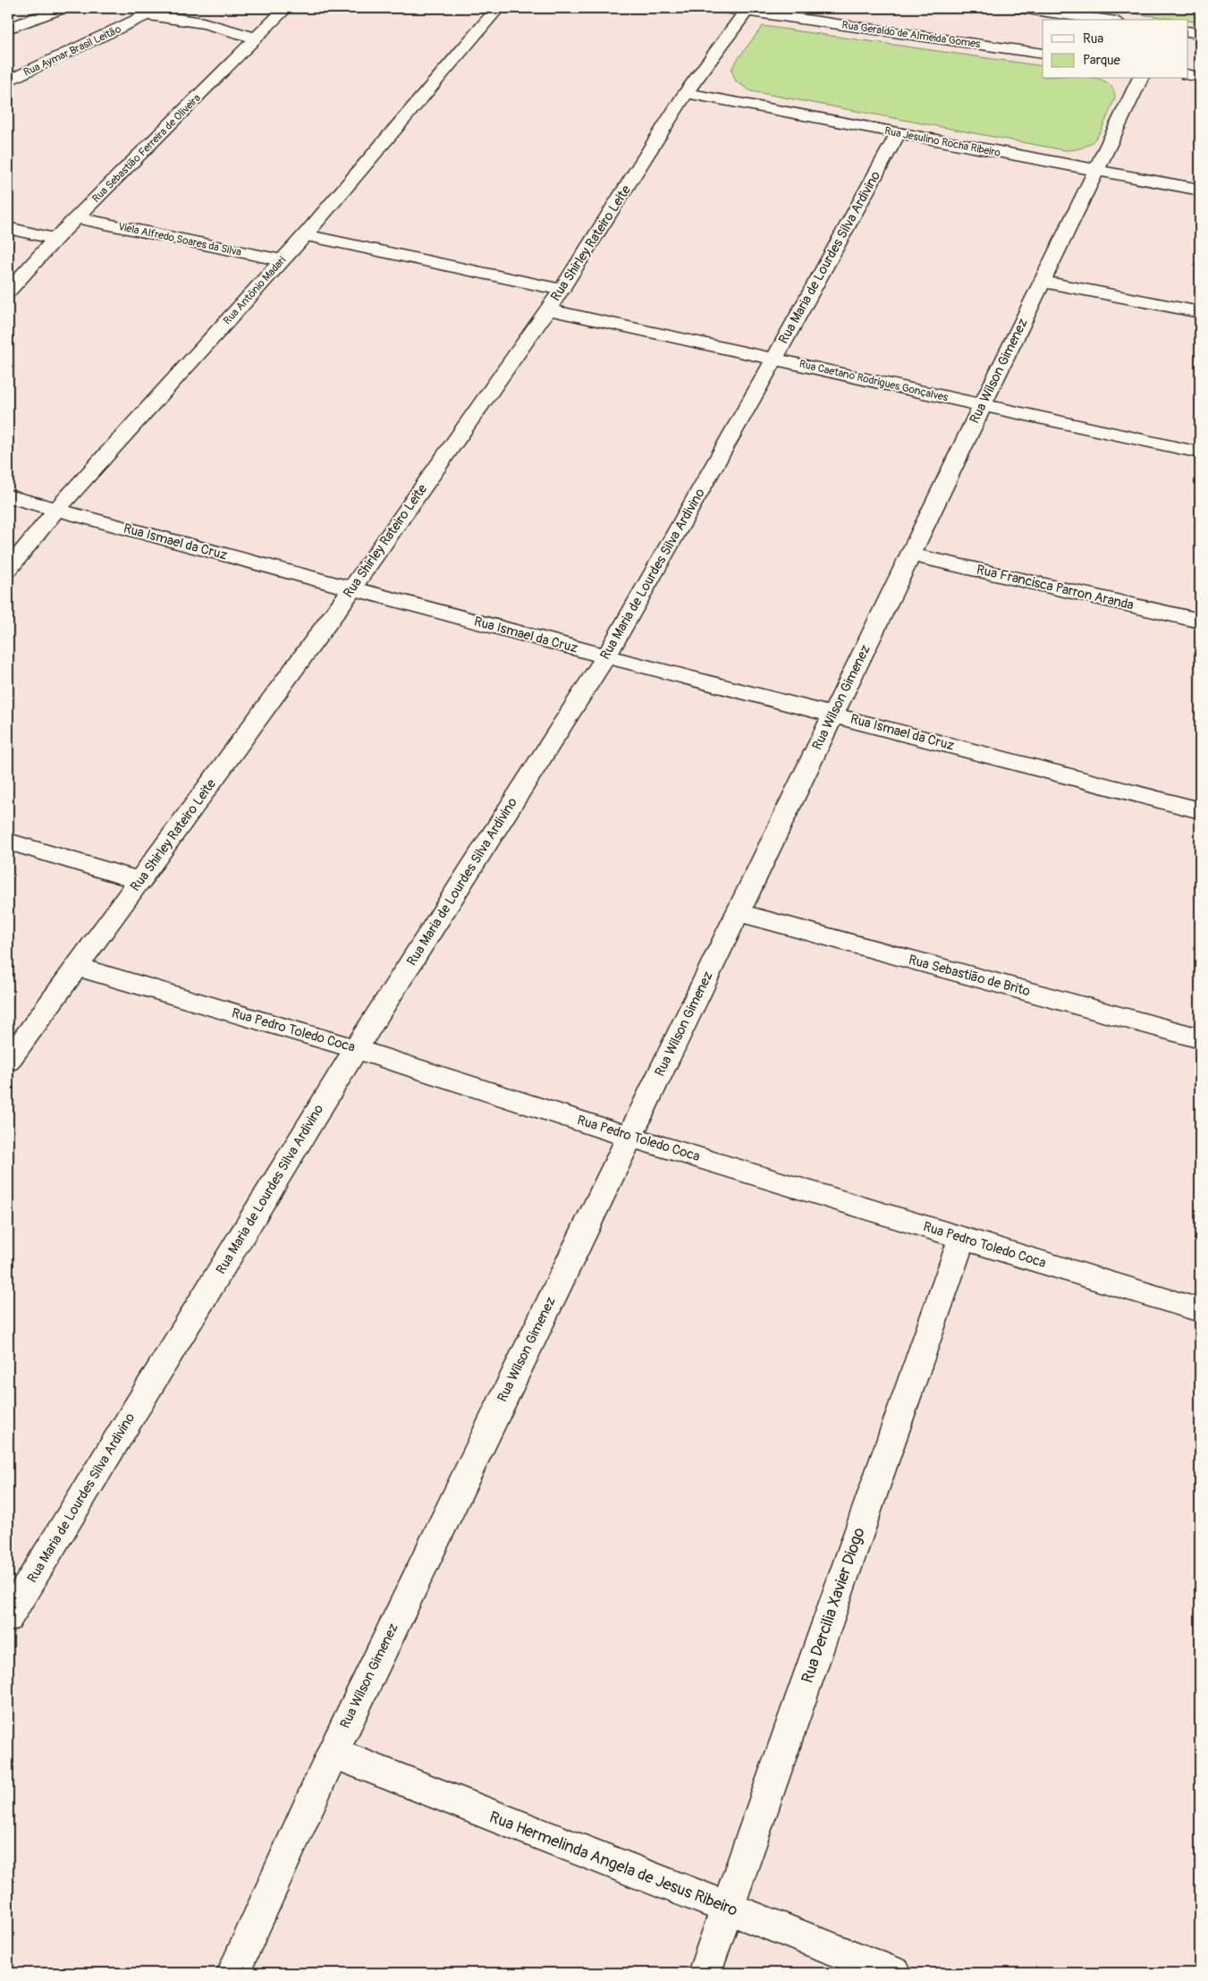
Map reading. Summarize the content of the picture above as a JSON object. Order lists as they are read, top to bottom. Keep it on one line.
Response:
{"streets":{"street":["Rua Geraldo de Almeida Gomes","Rua Aymar Brasil Leitão","Rua Jesulino Rocha Ribeiro","Rua Sebastião Ferreira de Oliveira","Viela Alfredo Soares da Silva","Rua Shirley Rateiro Leite","Rua Maria de Lourdes Silva Ardivino","Rua Antônio Madari","Rua Wilson Gimenez","Rua Caetano Rodrigues Gonçalves","Rua Ismael da Cruz","Rua Francisca Parron Aranda","Rua Sebastião de Brito","Rua Pedro Toledo Coca","Rua Dercilia Xavier Diogo","Rua Hermelinda Angela de Jesus Ribeiro"]},"crossings":[["Rua Geraldo de Almeida Gomes","Rua Shirley Rateiro Leite"],["Rua Jesulino Rocha Ribeiro","Rua Shirley Rateiro Leite"],["Rua Jesulino Rocha Ribeiro","Rua Maria de Lourdes Silva Ardivino"],["Rua Jesulino Rocha Ribeiro","Rua Wilson Gimenez"],["Rua Sebastião Ferreira de Oliveira","Viela Alfredo Soares da Silva"],["Viela Alfredo Soares da Silva","Rua Antônio Madari"],["Rua Shirley Rateiro Leite","Rua Caetano Rodrigues Gonçalves"],["Rua Shirley Rateiro Leite","Rua Ismael da Cruz"],["Rua Shirley Rateiro Leite","Rua Pedro Toledo Coca"],["Rua Maria de Lourdes Silva Ardivino","Rua Caetano Rodrigues Gonçalves"],["Rua Maria de Lourdes Silva Ardivino","Rua Ismael da Cruz"],["Rua Maria de Lourdes Silva Ardivino","Rua Pedro Toledo Coca"],["Rua Antônio Madari","Rua Ismael da Cruz"],["Rua Wilson Gimenez","Rua Caetano Rodrigues Gonçalves"],["Rua Wilson Gimenez","Rua Ismael da Cruz"],["Rua Wilson Gimenez","Rua Francisca Parron Aranda"],["Rua Wilson Gimenez","Rua Sebastião de Brito"],["Rua Wilson Gimenez","Rua Pedro Toledo Coca"],["Rua Wilson Gimenez","Rua Hermelinda Angela de Jesus Ribeiro"],["Rua Pedro Toledo Coca","Rua Dercilia Xavier Diogo"],["Rua Dercilia Xavier Diogo","Rua Hermelinda Angela de Jesus Ribeiro"]],"legend":["Rua","Parque"]}
